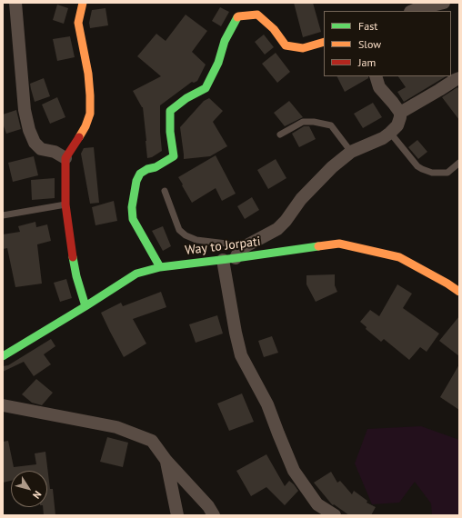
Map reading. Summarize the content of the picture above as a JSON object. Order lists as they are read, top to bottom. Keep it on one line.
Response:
{"streets":{"street":["Way to Jorpati"]},"legend":["Fast","Slow","Jam"],"north":"bottom right"}
